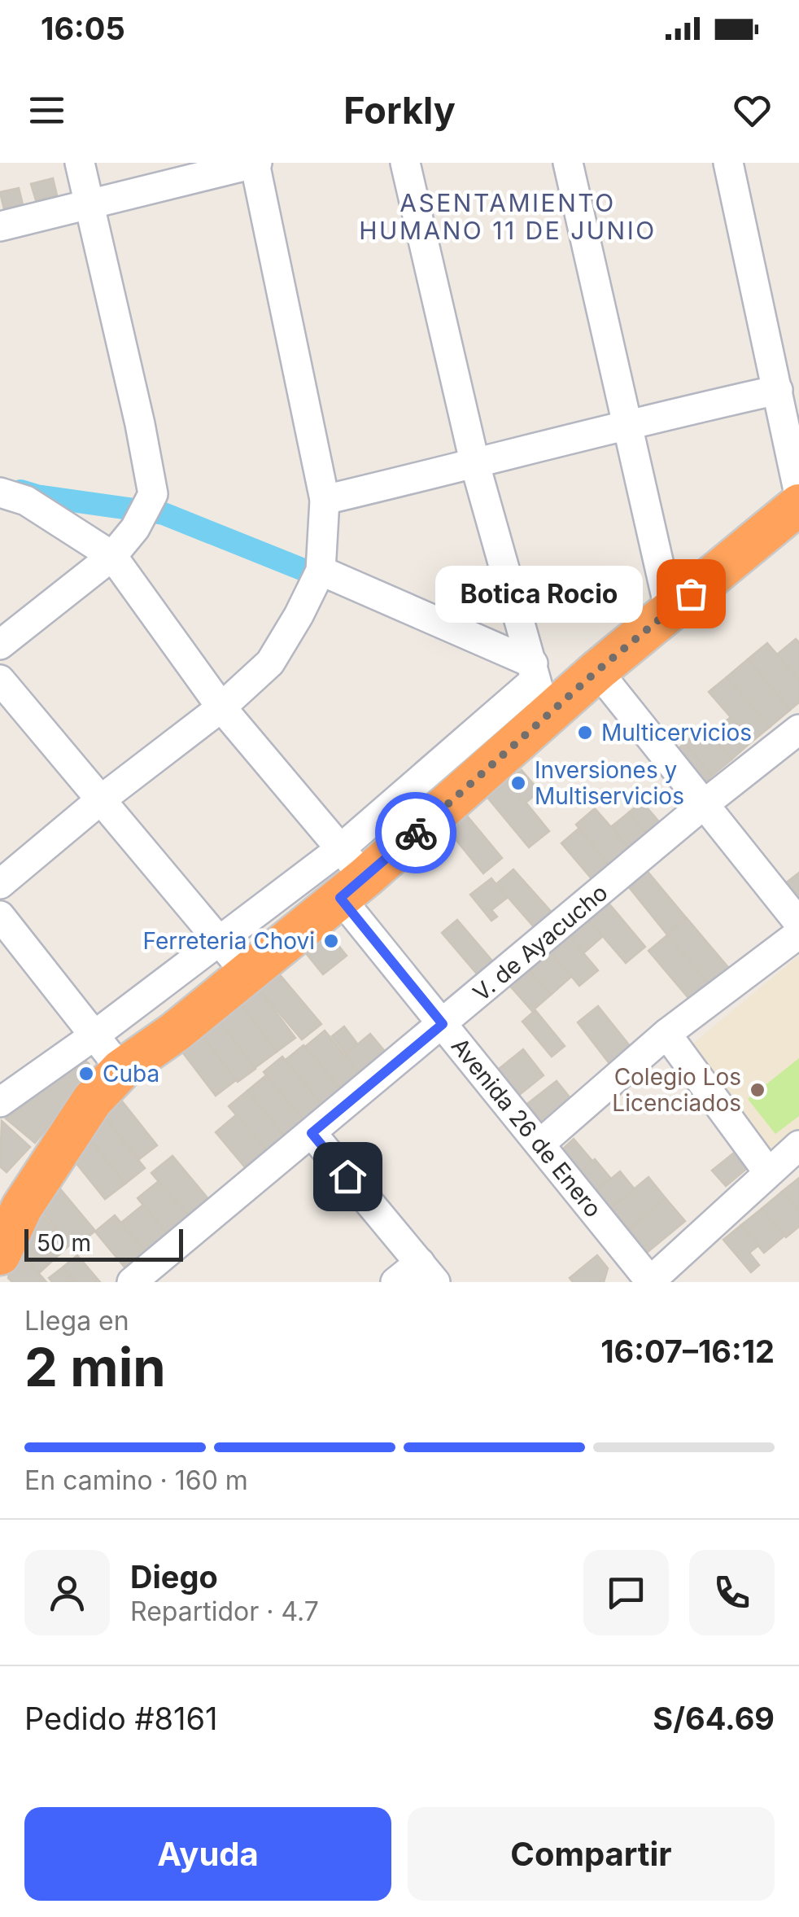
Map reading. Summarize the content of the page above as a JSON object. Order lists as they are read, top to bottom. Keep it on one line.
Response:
{"streets":{"street":["V. de Ayacucho","Avenida 26 de Enero"]},"crossings":[["V. de Ayacucho","Avenida 26 de Enero"]],"districts":["ASENTAMIENTO HUMANO 11 DE JUNIO"],"places":["Botica Rocio","Multicervicios","Inversiones y Multiservicios","Ferreteria Chovi","Cuba","Colegio Los Licenciados"],"scale_bar":"50 m","page":{"status":"16:05","header":"Forkly","bubble":"Botica Rocio","scale":"50 m","heading":["2 min","Llega en","16:07–16:12"],"panel":["Diego","Repartidor · 4.7","Pedido #8161","S/64.69"],"bar":"En camino · 160 m","buttons":["Ayuda","Compartir"]}}
